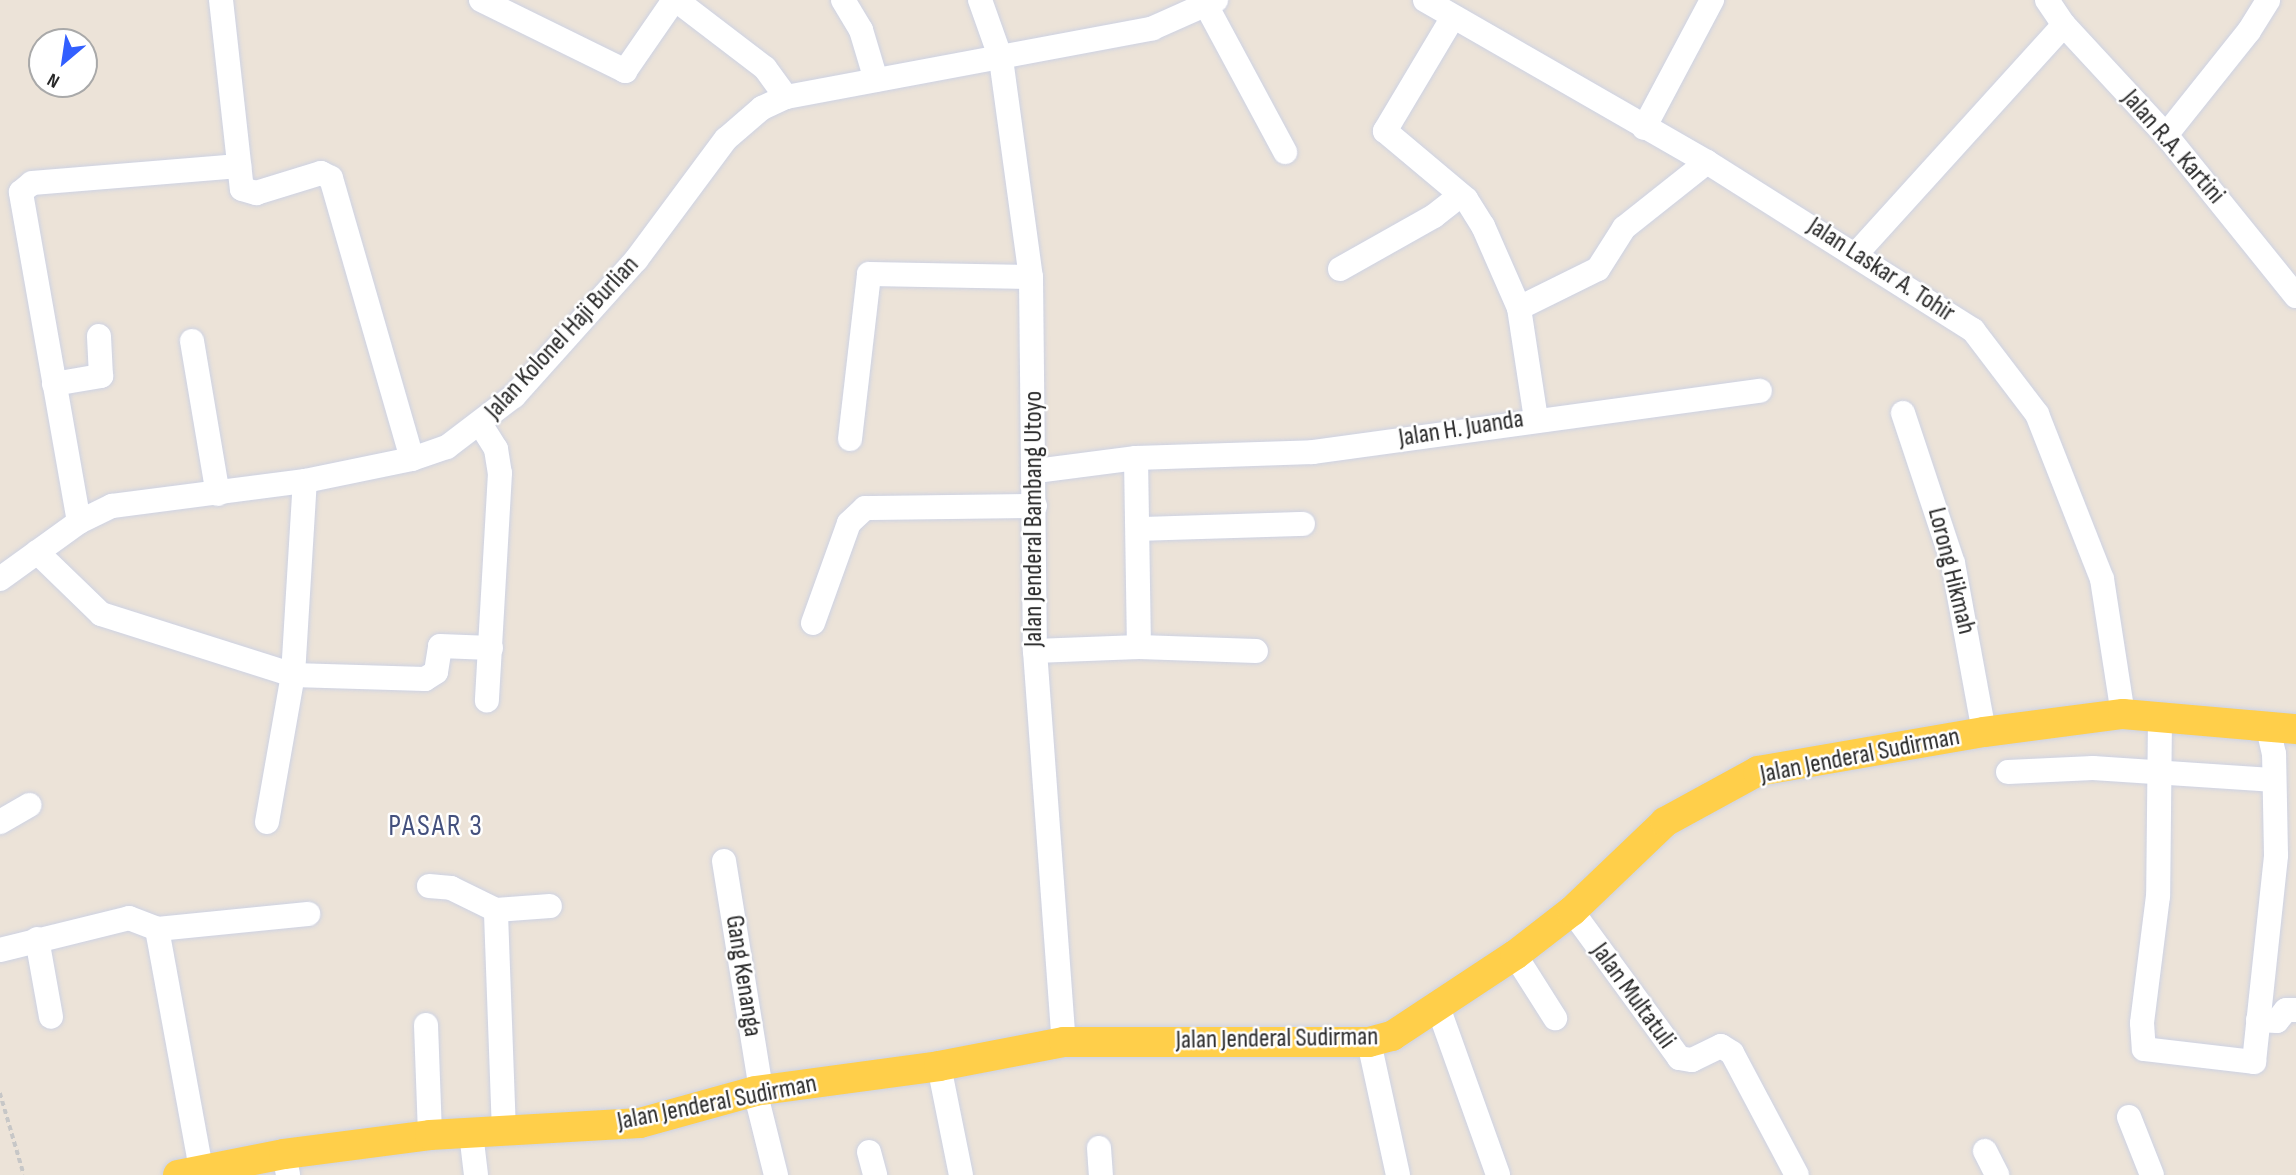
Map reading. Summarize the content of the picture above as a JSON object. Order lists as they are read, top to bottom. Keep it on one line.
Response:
{"streets":{"main road":["Jalan Jenderal Sudirman"],"street":["Jalan R.A. Kartini","Jalan Laskar A. Tohir","Jalan Kolonel Haji Burlian","Jalan H. Juanda","Jalan Jenderal Bambang Utoyo","Lorong Hikmah","Gang Kenanga","Jalan Multatuli"]},"crossings":[["Jalan Laskar A. Tohir","Jalan H. Juanda"],["Jalan Laskar A. Tohir","Jalan Jenderal Sudirman"],["Jalan Kolonel Haji Burlian","Jalan Jenderal Bambang Utoyo"],["Jalan H. Juanda","Jalan Jenderal Bambang Utoyo"],["Jalan Jenderal Bambang Utoyo","Jalan Jenderal Sudirman"],["Lorong Hikmah","Jalan Jenderal Sudirman"],["Jalan Jenderal Sudirman","Gang Kenanga"],["Jalan Jenderal Sudirman","Jalan Multatuli"]],"districts":["PASAR 3"],"north":"bottom left"}
